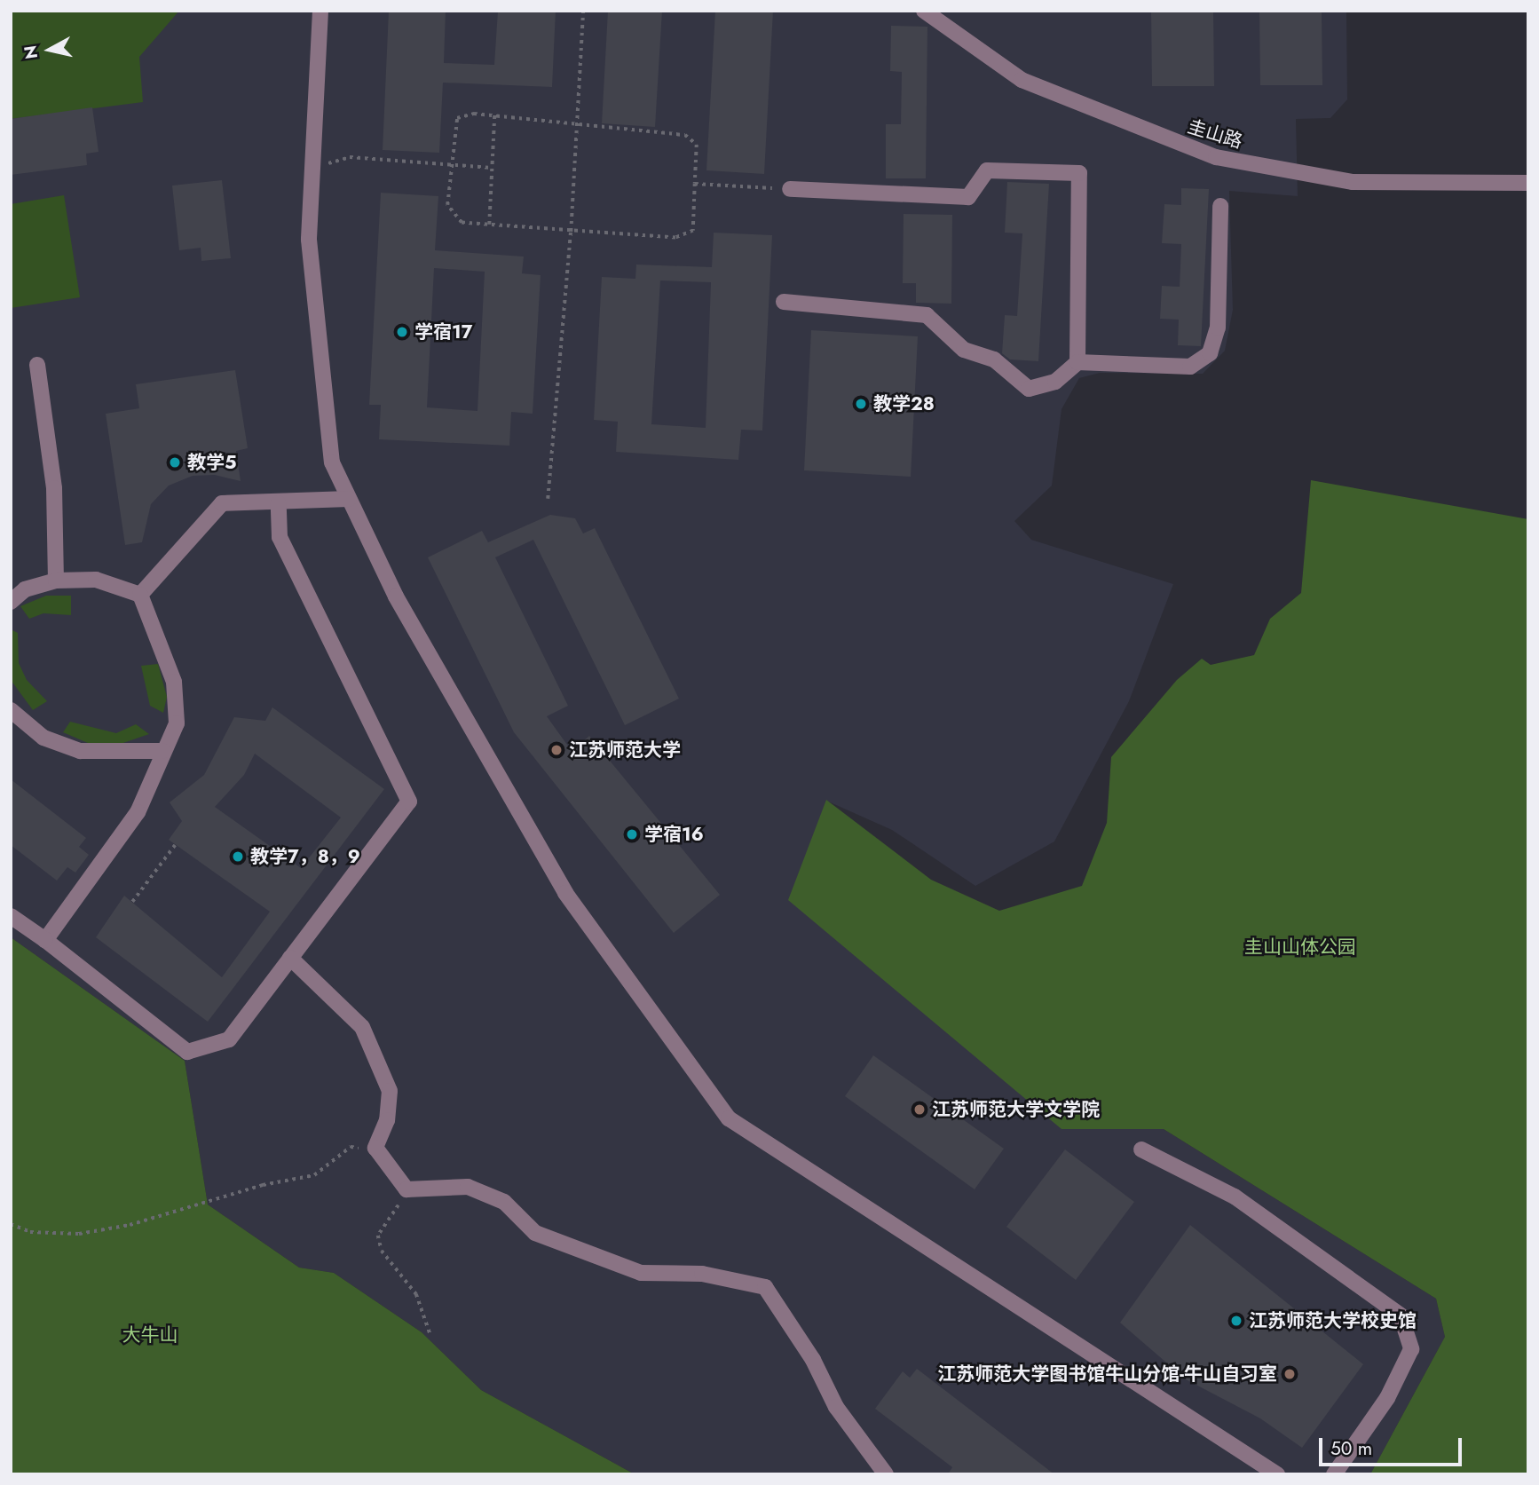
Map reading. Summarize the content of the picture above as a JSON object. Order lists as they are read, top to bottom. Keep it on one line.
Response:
{"streets":{"street":["圭山路"]},"parks":["圭山山体公园","大牛山"],"places":["学宿17","教学28","教学5","江苏师范大学","学宿16","教学7，8，9","江苏师范大学文学院","江苏师范大学校史馆","江苏师范大学图书馆牛山分馆-牛山自习室"],"scale_bar":"50 m","north":"left"}
